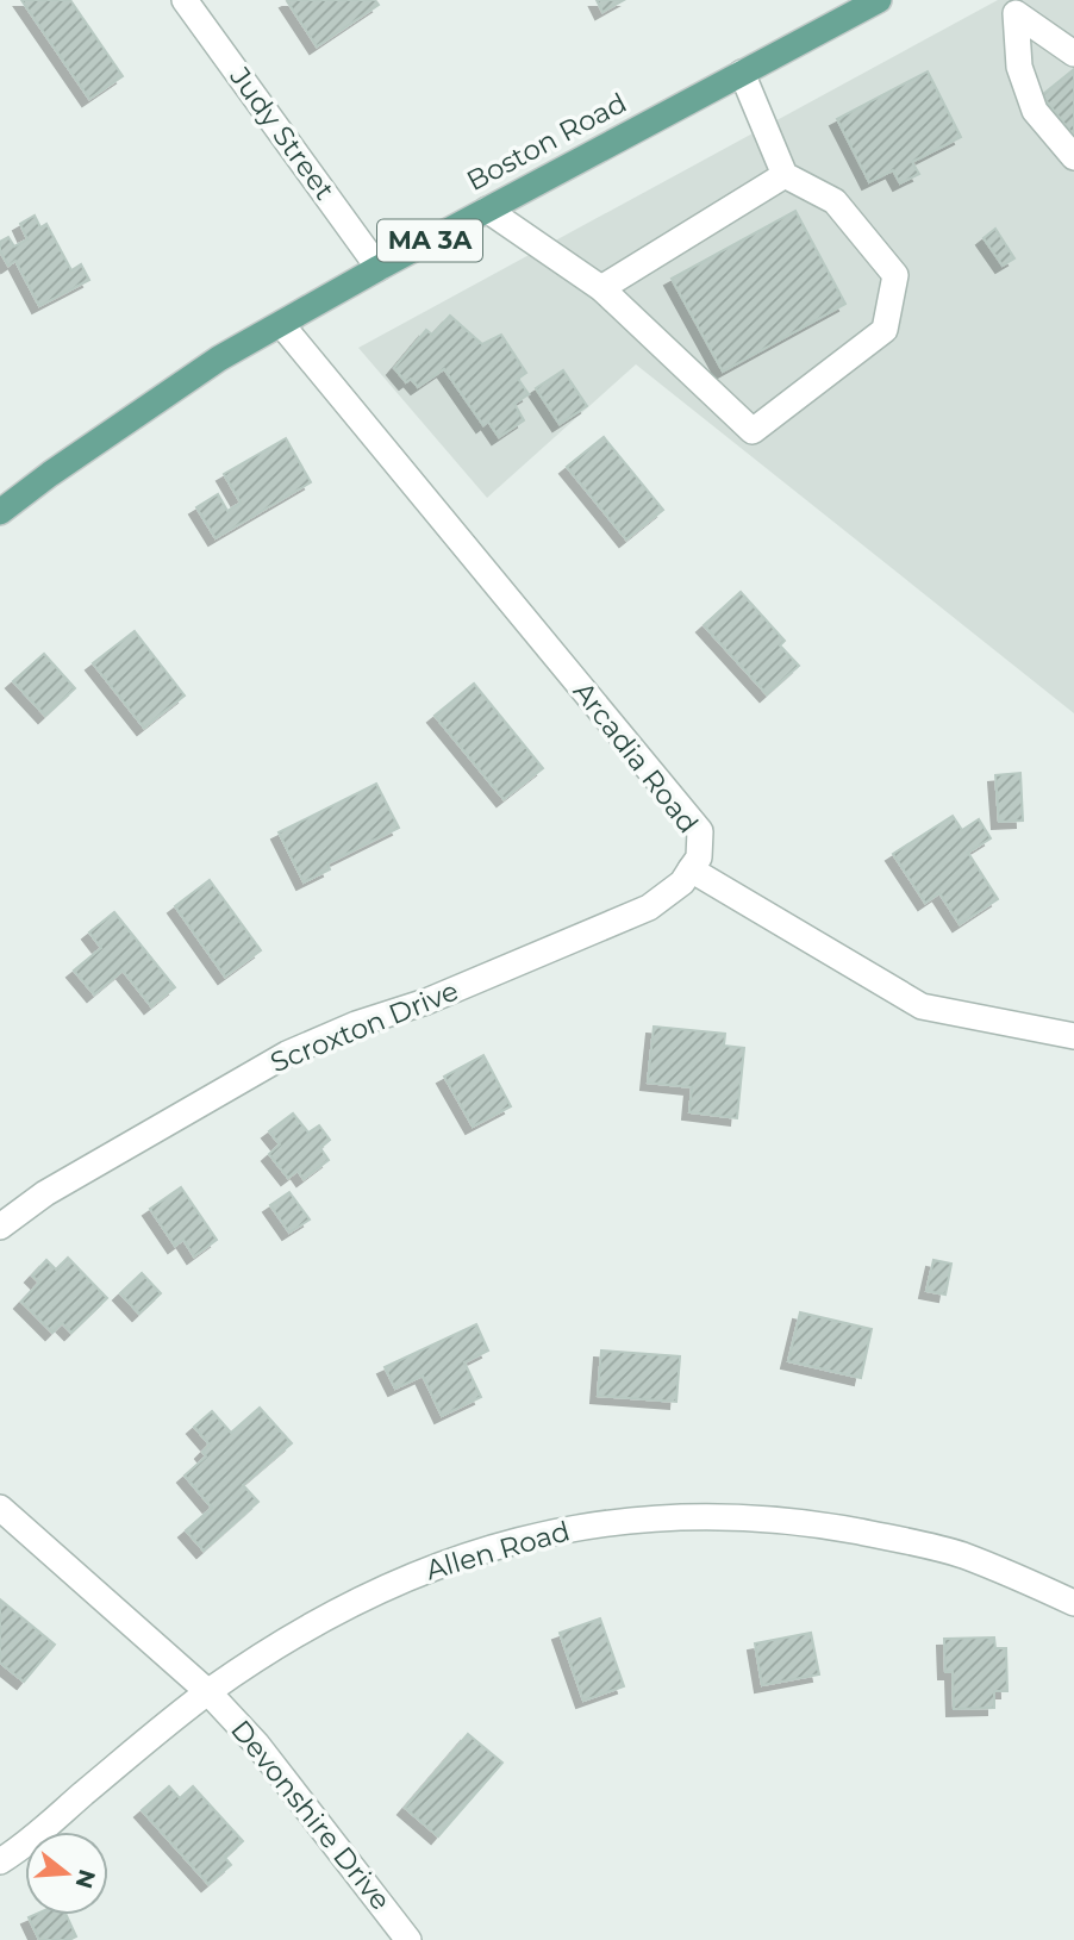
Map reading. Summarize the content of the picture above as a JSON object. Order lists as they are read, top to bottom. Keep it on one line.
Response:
{"streets":{"main road":["Boston Road","MA 3A"],"street":["Judy Street","Arcadia Road","Scroxton Drive","Allen Road","Devonshire Drive"]},"crossings":[["Judy Street","Boston Road"],["Boston Road","Arcadia Road"],["Arcadia Road","Scroxton Drive"],["Allen Road","Devonshire Drive"]],"north":"right"}
